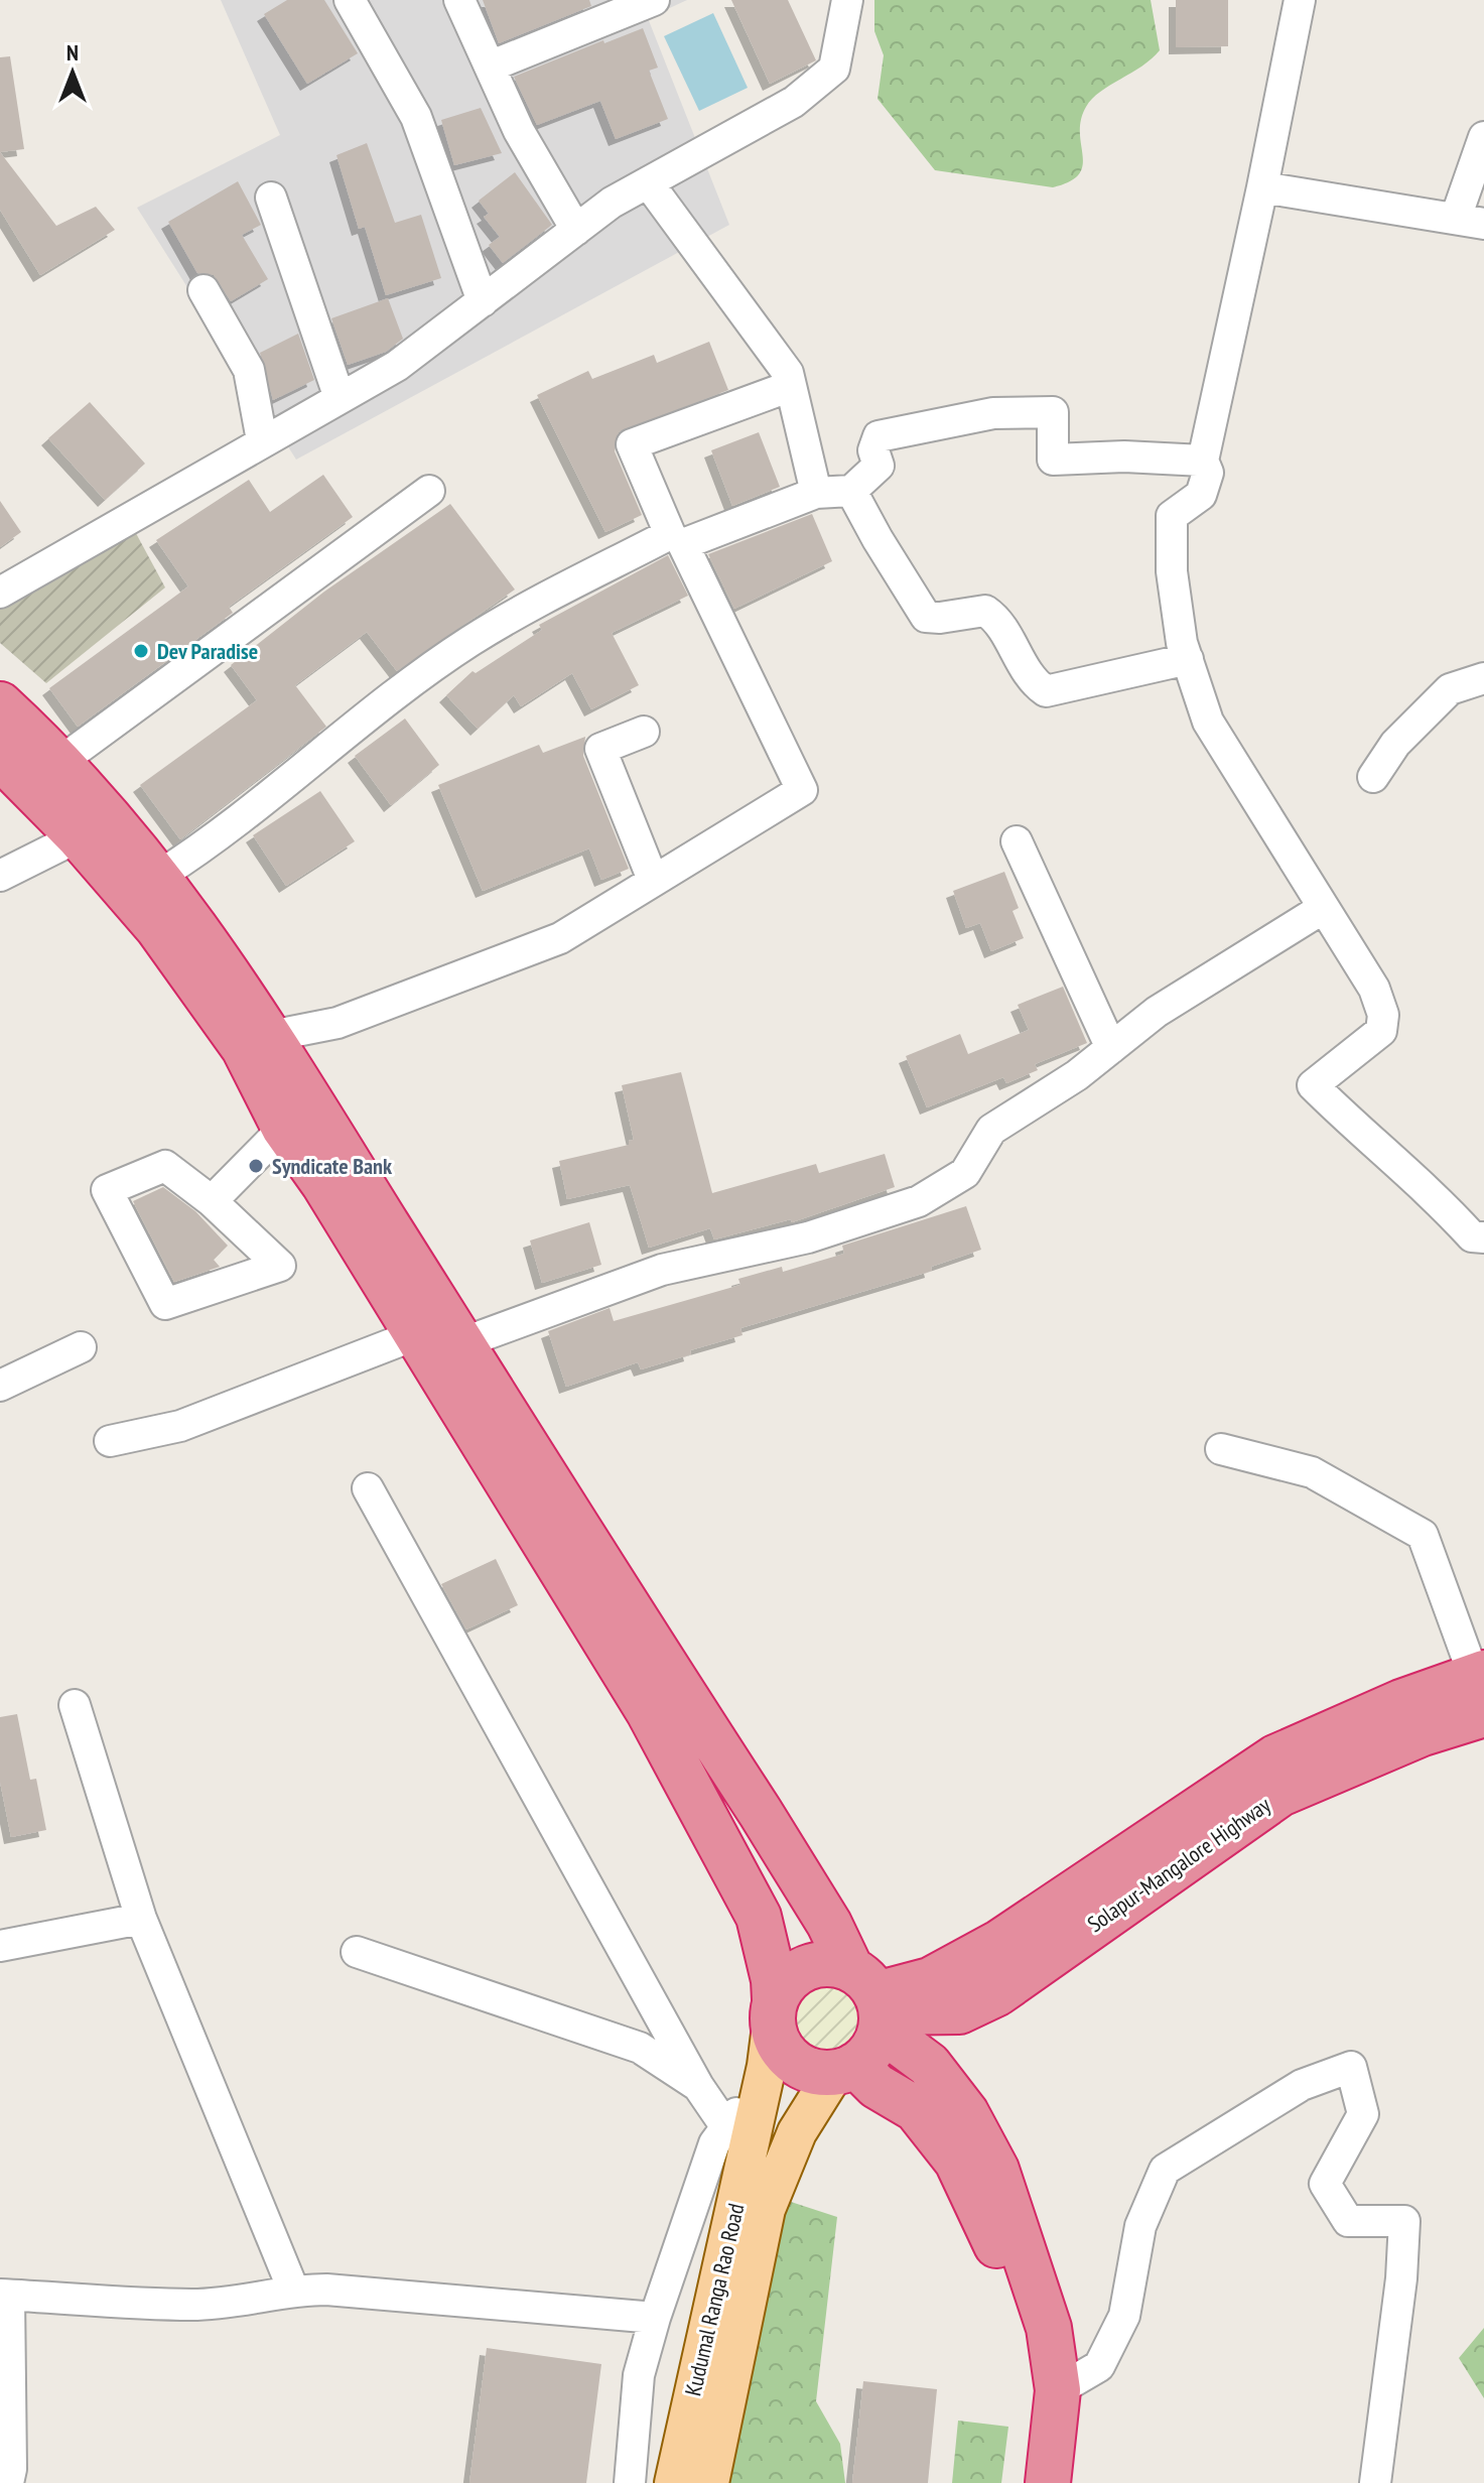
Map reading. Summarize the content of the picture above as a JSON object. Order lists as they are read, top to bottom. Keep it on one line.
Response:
{"streets":{"highway":["Solapur-Mangalore Highway"],"main road":["Kudumal Ranga Rao Road"]},"crossings":[["Solapur-Mangalore Highway","Kudumal Ranga Rao Road"]],"places":["Dev Paradise","Syndicate Bank"],"north":"top"}
